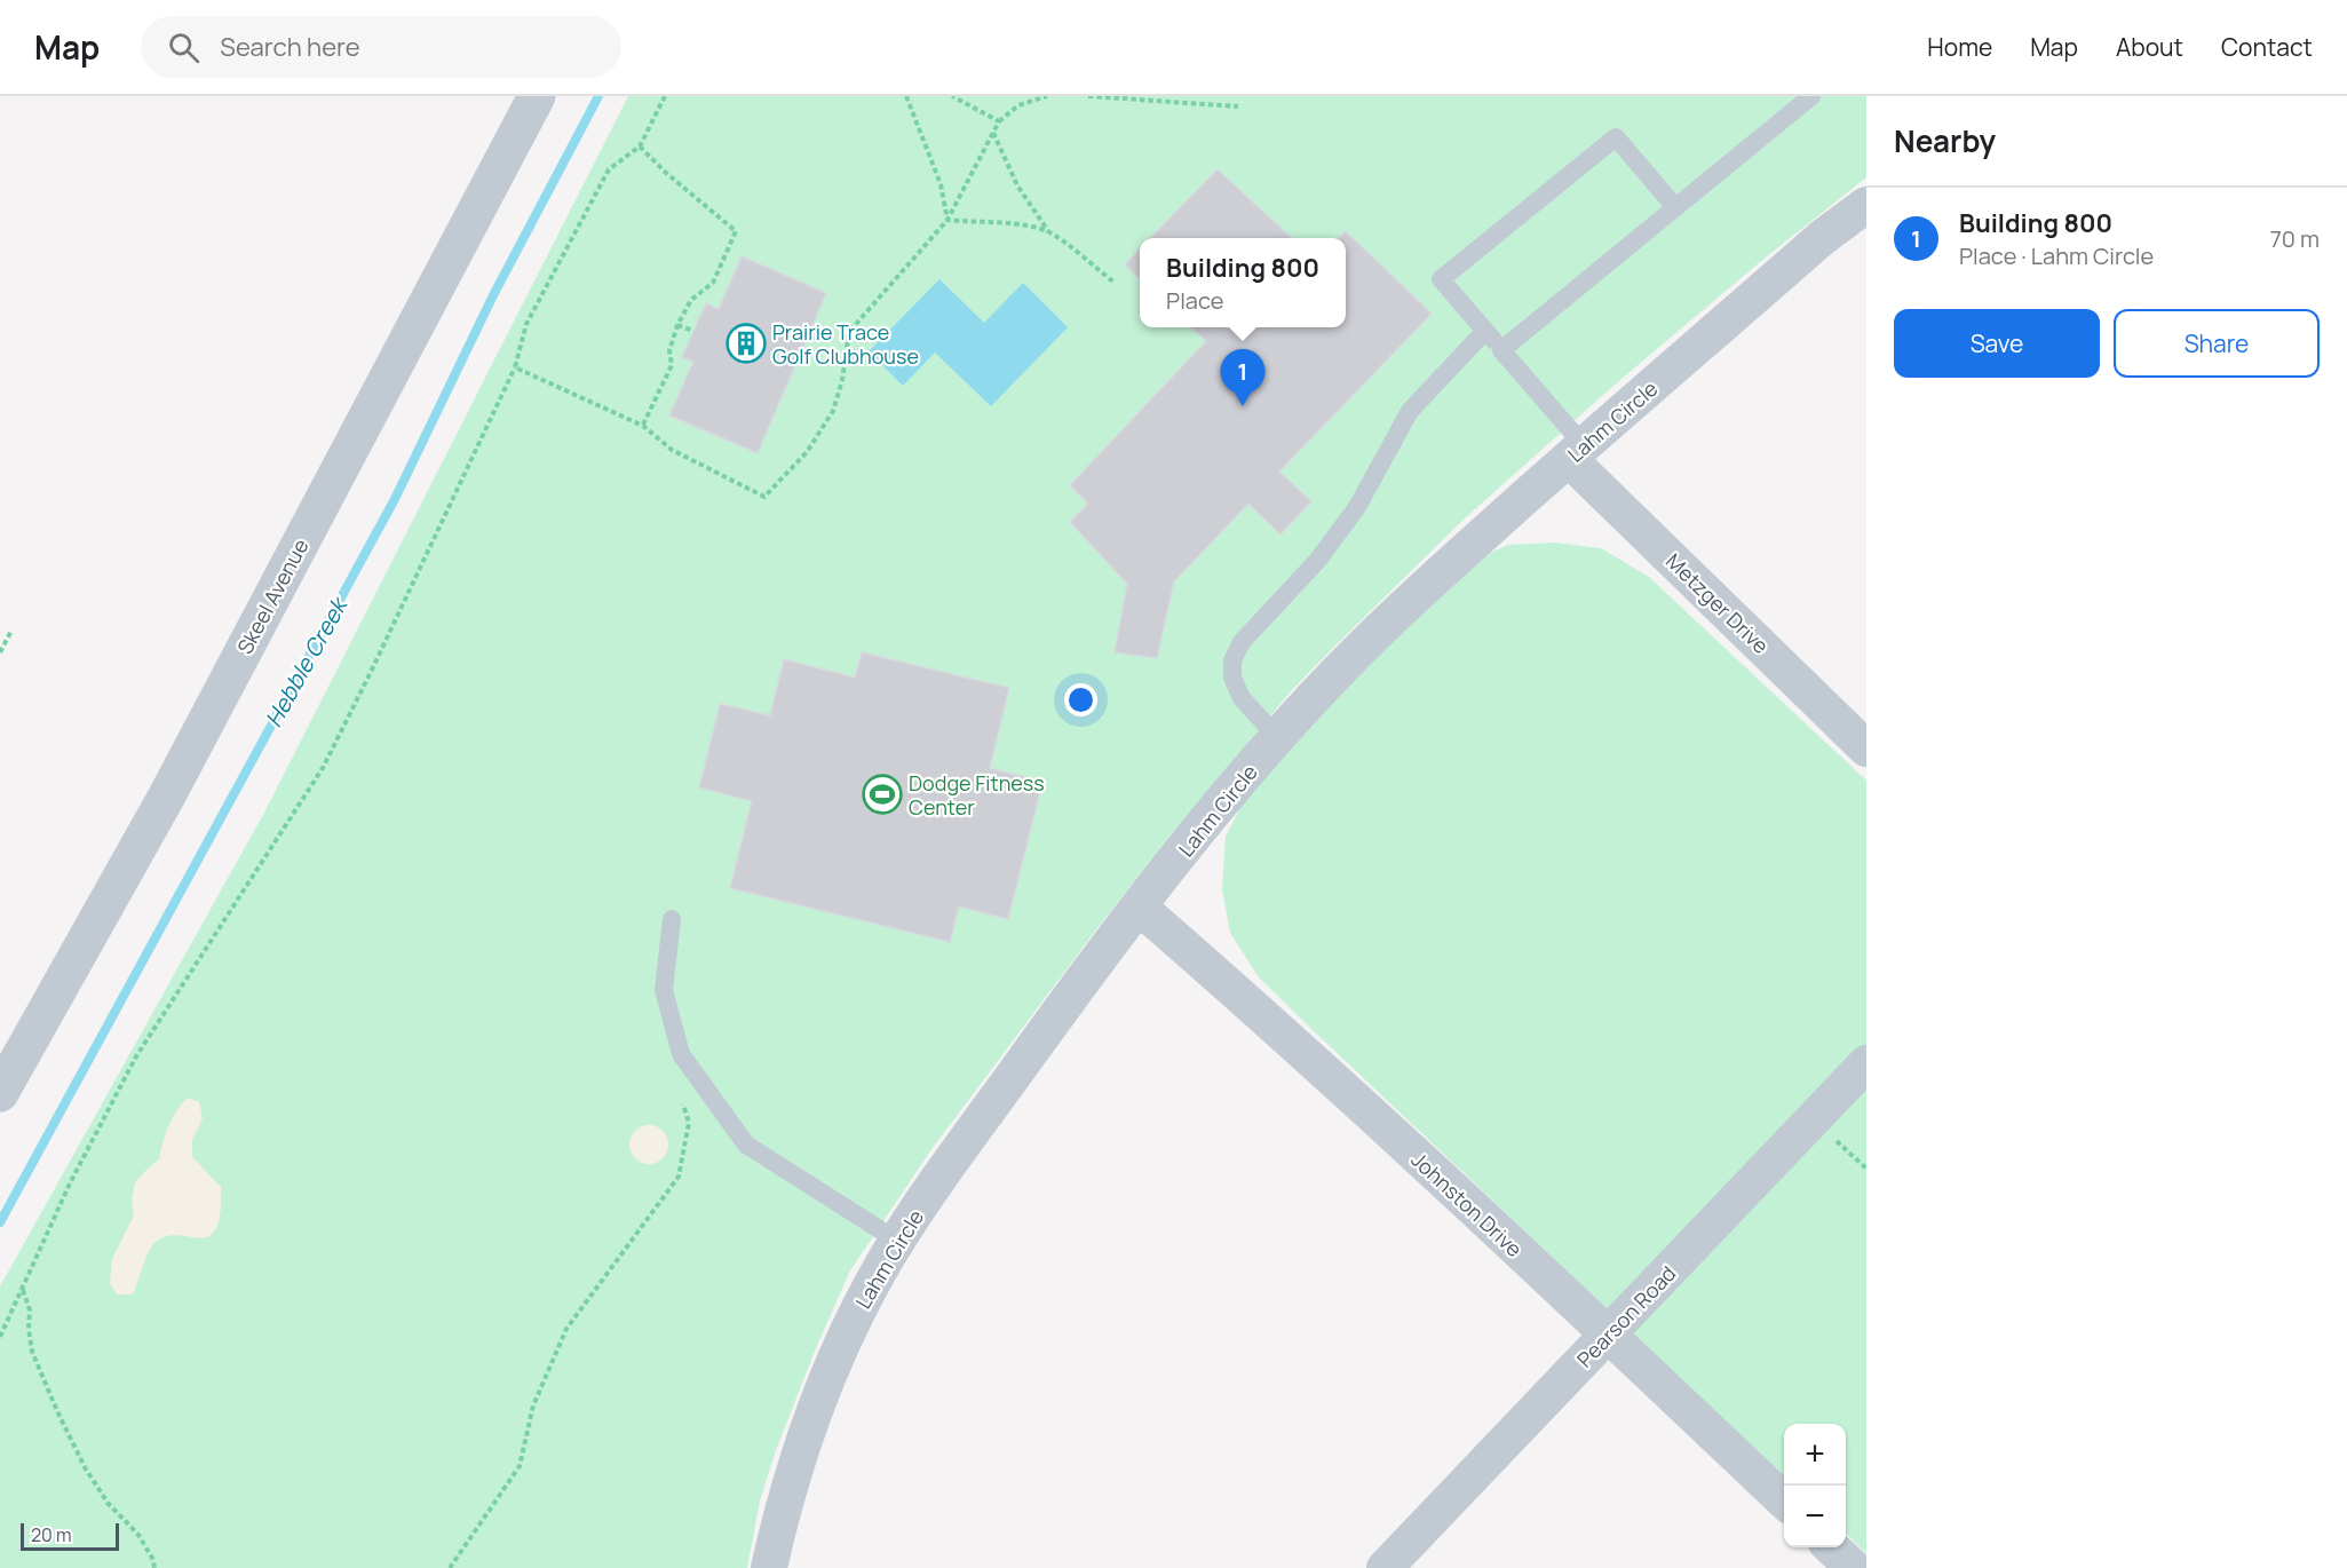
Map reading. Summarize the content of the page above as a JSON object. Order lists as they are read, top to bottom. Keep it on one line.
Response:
{"streets":{"street":["Lahm Circle","Skeel Avenue","Metzger Drive","Johnston Drive","Pearson Road"]},"crossings":[["Lahm Circle","Metzger Drive"],["Lahm Circle","Johnston Drive"],["Johnston Drive","Pearson Road"]],"water":["Hebble Creek"],"places":{"building":["Prairie Trace Golf Clubhouse"],"sports":["Dodge Fitness Center"]},"scale_bar":"20 m","page":{"header":"Map","search":"Search here","nav":["Home","Map","About","Contact"],"heading":"Nearby","list":[{"mark":"1","name":"Building 800","note":"Place · Lahm Circle","value":"70 m"}],"popup":["Building 800","Place"],"buttons":["Save","Share"],"pins":"1","map_buttons":["+","−"],"scale":"20 m"}}
